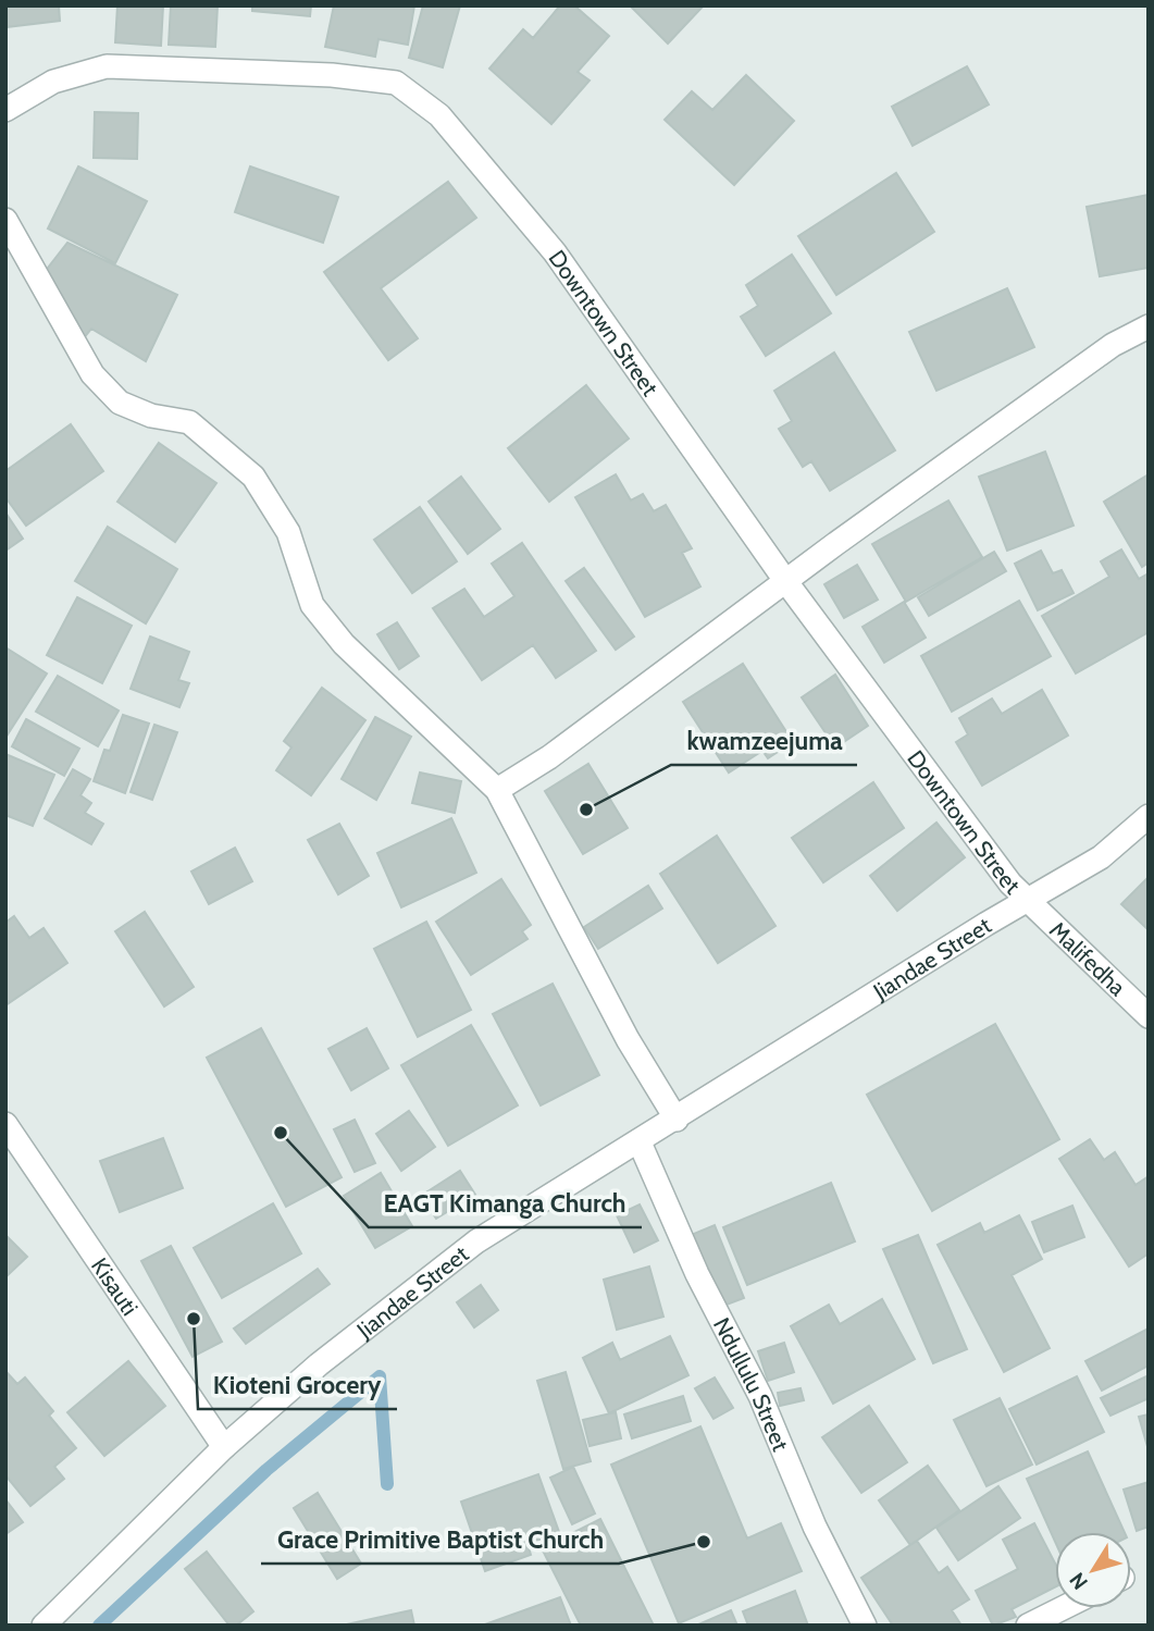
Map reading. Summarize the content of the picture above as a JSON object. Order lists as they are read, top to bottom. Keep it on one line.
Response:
{"streets":{"street":["Downtown Street","Jiandae Street","Malifedha","Kisauti","Ndullulu Street"]},"crossings":[["Downtown Street","Jiandae Street"],["Downtown Street","Malifedha"],["Jiandae Street","Malifedha"],["Jiandae Street","Kisauti"],["Jiandae Street","Ndullulu Street"]],"places":["kwamzeejuma","EAGT Kimanga Church","Kioteni Grocery","Grace Primitive Baptist Church"],"north":"bottom left"}
